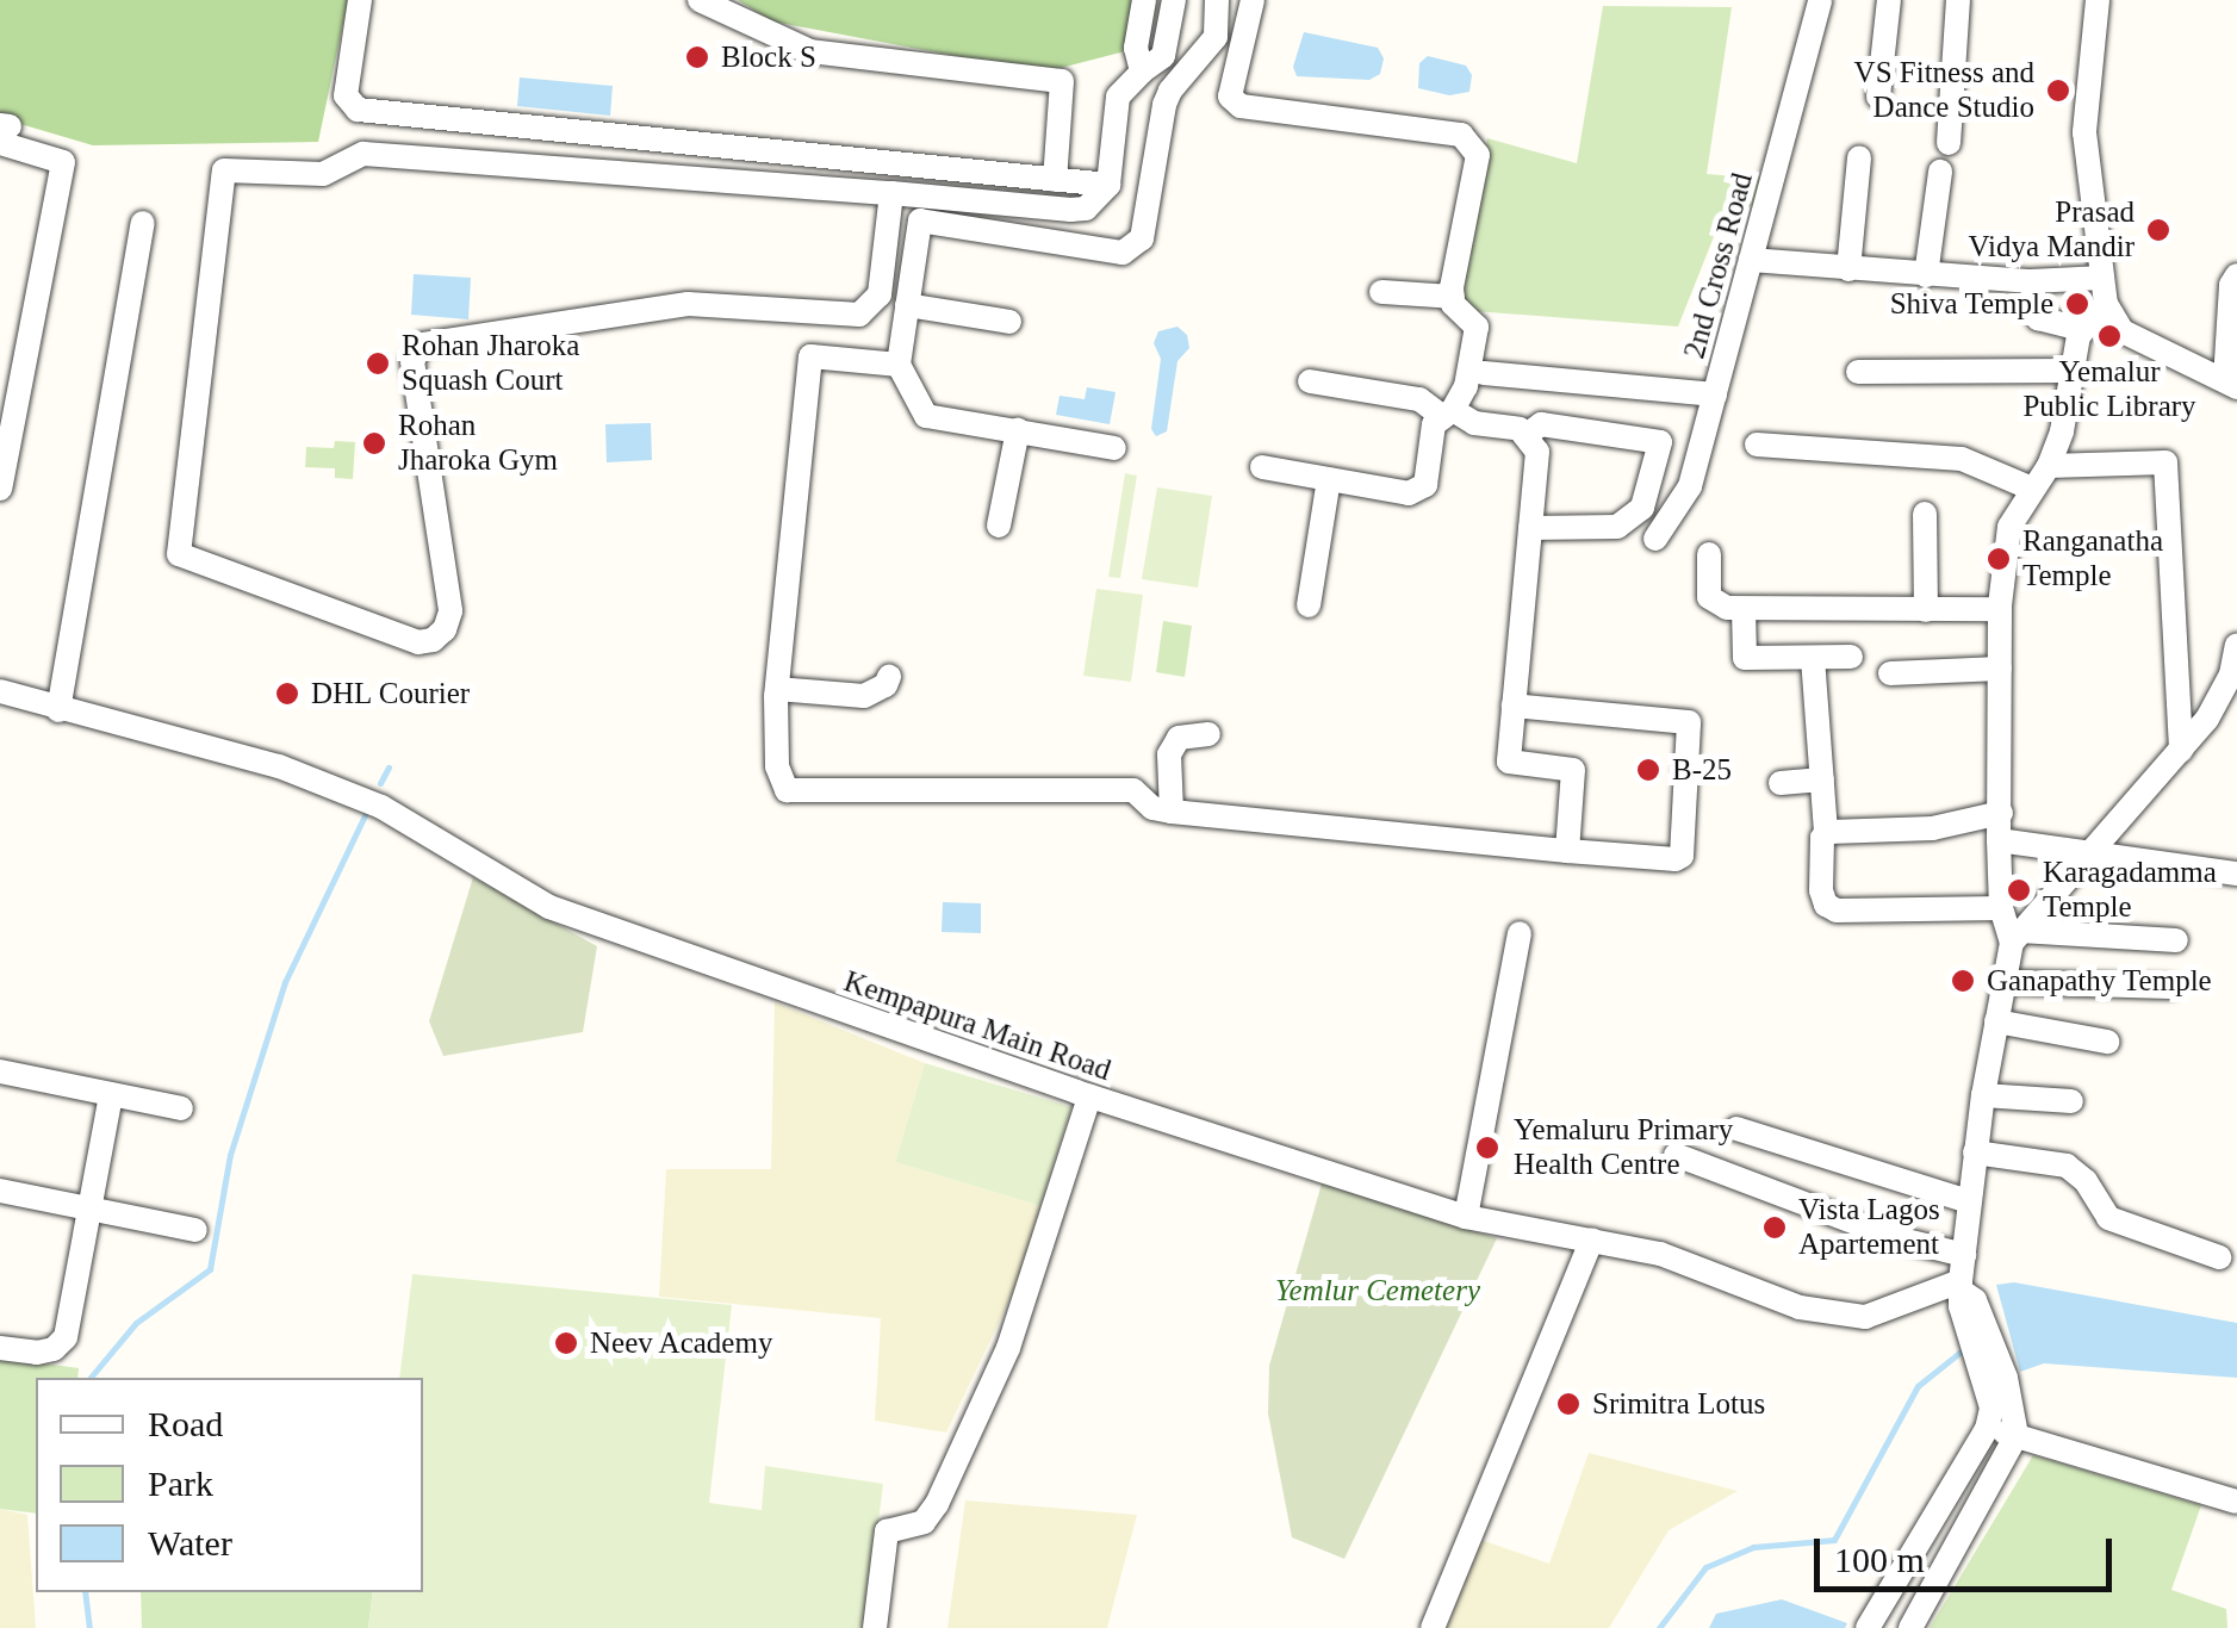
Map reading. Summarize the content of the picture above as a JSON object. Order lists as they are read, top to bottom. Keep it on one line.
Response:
{"streets":{"street":["2nd Cross Road","Kempapura Main Road"]},"parks":["Yemlur Cemetery"],"places":["Block S","VS Fitness and Dance Studio","Prasad Vidya Mandir","Shiva Temple","Yemalur Public Library","Rohan Jharoka Squash Court","Rohan Jharoka Gym","Ranganatha Temple","DHL Courier","B-25","Karagadamma Temple","Ganapathy Temple","Yemaluru Primary Health Centre","Vista Lagos Apartement","Neev Academy","Srimitra Lotus"],"legend":["Road","Park","Water"],"scale_bar":"100 m"}
